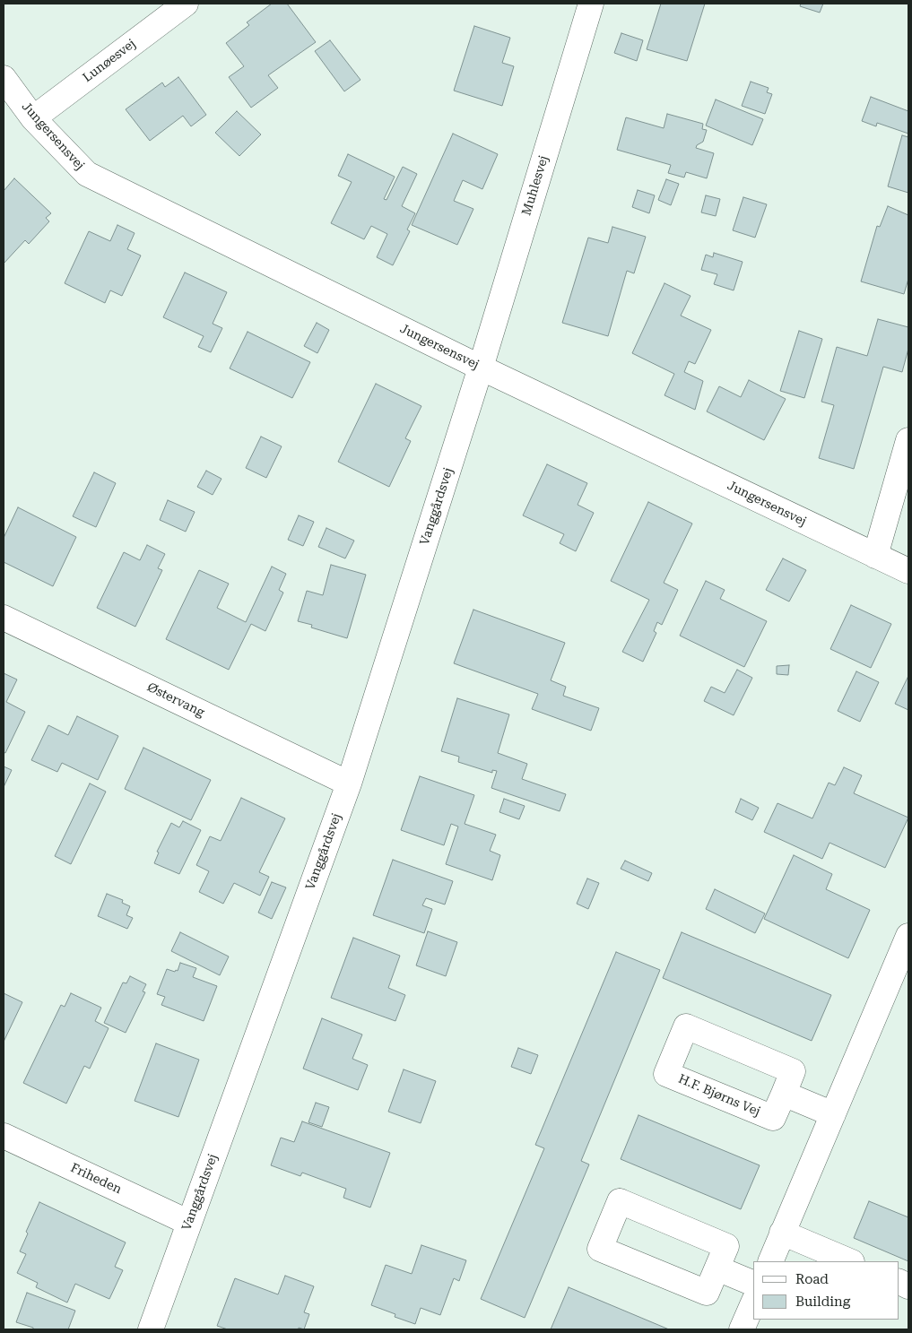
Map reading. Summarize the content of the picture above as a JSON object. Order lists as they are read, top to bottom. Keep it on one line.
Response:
{"streets":{"street":["Lunøesvej","Jungersensvej","Muhlesvej","Vanggårdsvej","Østervang","H.F. Bjørns Vej","Friheden"]},"crossings":[["Lunøesvej","Jungersensvej"],["Jungersensvej","Muhlesvej"],["Jungersensvej","Vanggårdsvej"],["Muhlesvej","Vanggårdsvej"],["Vanggårdsvej","Østervang"],["Vanggårdsvej","Friheden"]],"legend":["Road","Building"]}
